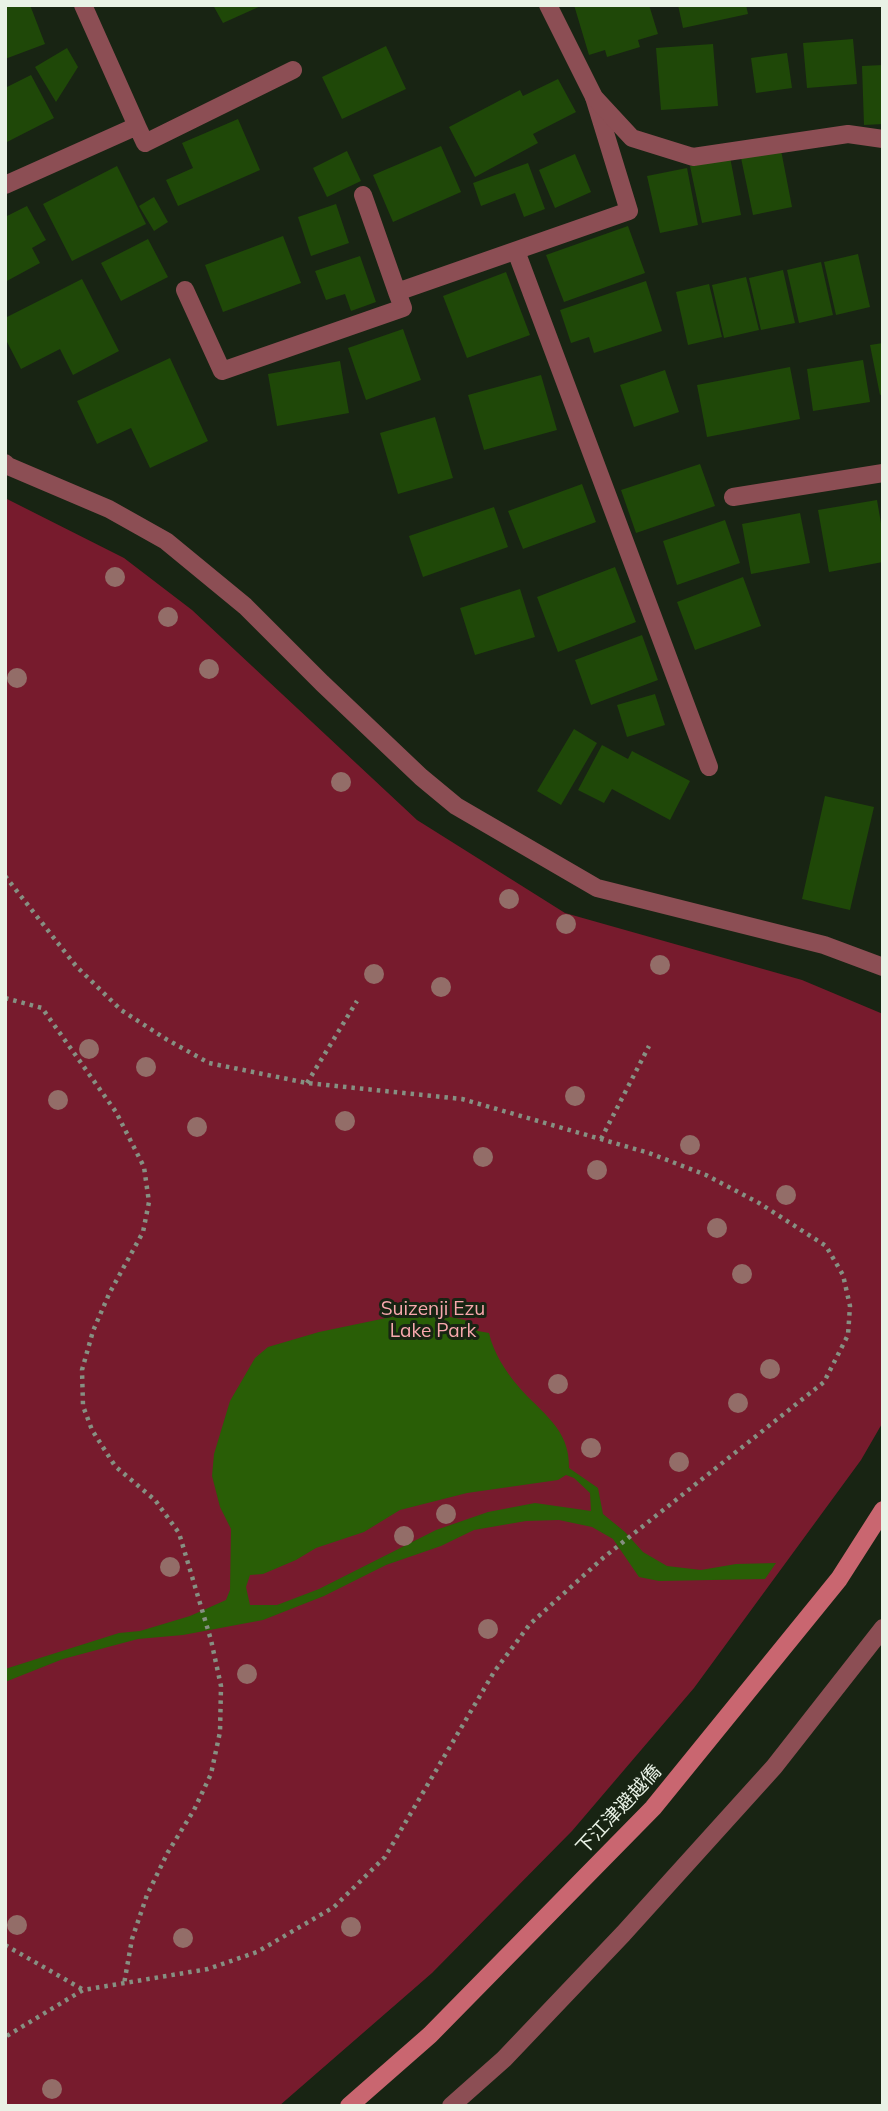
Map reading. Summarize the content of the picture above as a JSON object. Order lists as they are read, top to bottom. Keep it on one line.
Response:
{"streets":{"street":["下江津避越僑"]},"parks":["Suizenji Ezu Lake Park"]}
